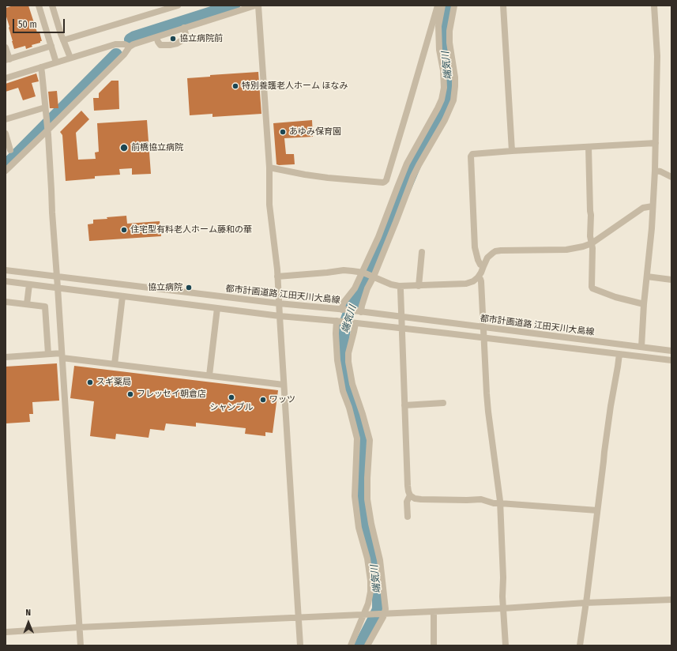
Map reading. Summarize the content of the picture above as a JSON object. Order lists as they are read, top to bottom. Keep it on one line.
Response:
{"streets":{"street":["都市計画道路 江田天川大島線"]},"water":["端気川"],"places":["協立病院前","特別養護老人ホーム ほなみ","あゆみ保育園","前橋協立病院","住宅型有料老人ホーム藤和の華","協立病院","スギ薬局","フレッセイ朝倉店","シャンブル","ワッツ"],"scale_bar":"50 m","north":"top"}
